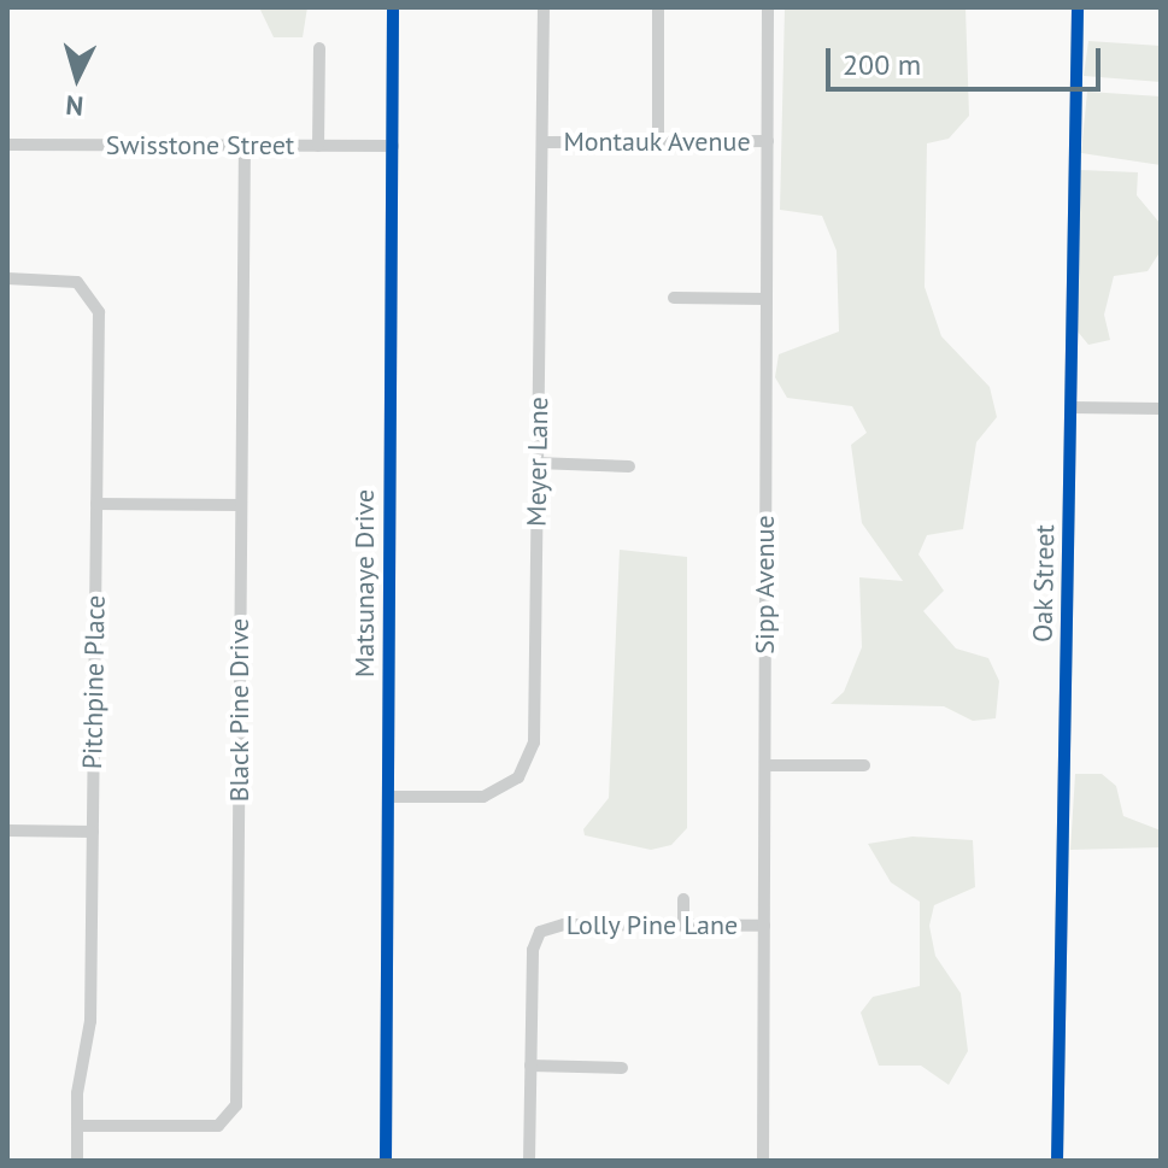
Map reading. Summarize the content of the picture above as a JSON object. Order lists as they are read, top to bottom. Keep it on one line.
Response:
{"streets":{"street":["Montauk Avenue","Swisstone Street","Meyer Lane","Matsunaye Drive","Oak Street","Sipp Avenue","Pitchpine Place","Black Pine Drive","Lolly Pine Lane"]},"crossings":[["Montauk Avenue","Meyer Lane"],["Montauk Avenue","Sipp Avenue"],["Swisstone Street","Matsunaye Drive"],["Swisstone Street","Black Pine Drive"],["Meyer Lane","Matsunaye Drive"],["Sipp Avenue","Lolly Pine Lane"],["Pitchpine Place","Black Pine Drive"]],"scale_bar":"200 m","north":"bottom"}
